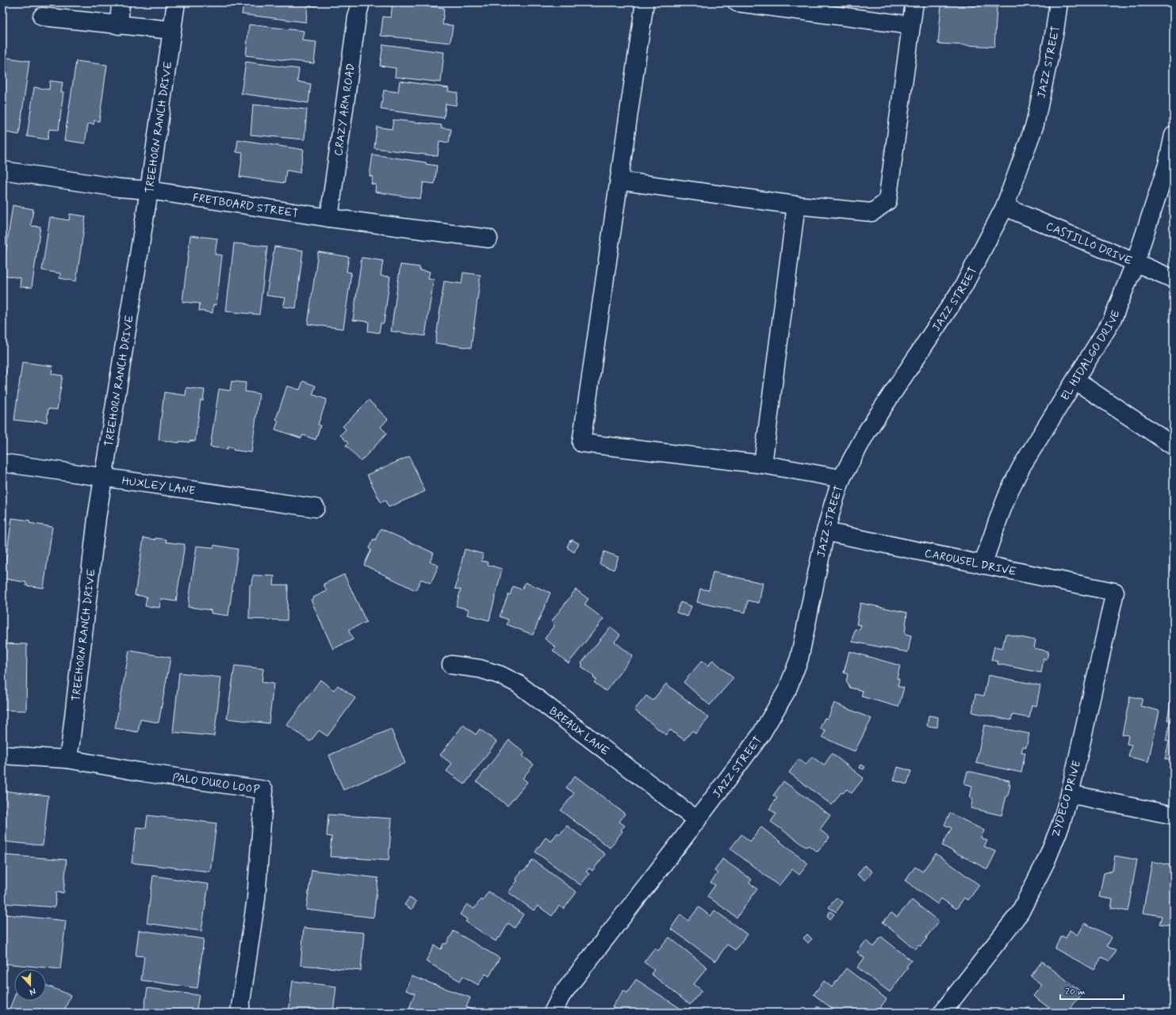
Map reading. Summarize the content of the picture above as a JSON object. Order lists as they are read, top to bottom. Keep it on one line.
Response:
{"streets":{"street":["JAZZ STREET","CRAZY ARM ROAD","TREEHORN RANCH DRIVE","FRETBOARD STREET","CASTILLO DRIVE","EL HIDALGO DRIVE","HUXLEY LANE","CAROUSEL DRIVE","BREAUX LANE","PALO DURO LOOP","ZYDECO DRIVE"]},"crossings":[["JAZZ STREET","CASTILLO DRIVE"],["JAZZ STREET","CAROUSEL DRIVE"],["JAZZ STREET","BREAUX LANE"],["CRAZY ARM ROAD","FRETBOARD STREET"],["TREEHORN RANCH DRIVE","FRETBOARD STREET"],["TREEHORN RANCH DRIVE","HUXLEY LANE"],["TREEHORN RANCH DRIVE","PALO DURO LOOP"],["CASTILLO DRIVE","EL HIDALGO DRIVE"],["EL HIDALGO DRIVE","CAROUSEL DRIVE"],["CAROUSEL DRIVE","ZYDECO DRIVE"]],"scale_bar":"20 m","north":"bottom"}
